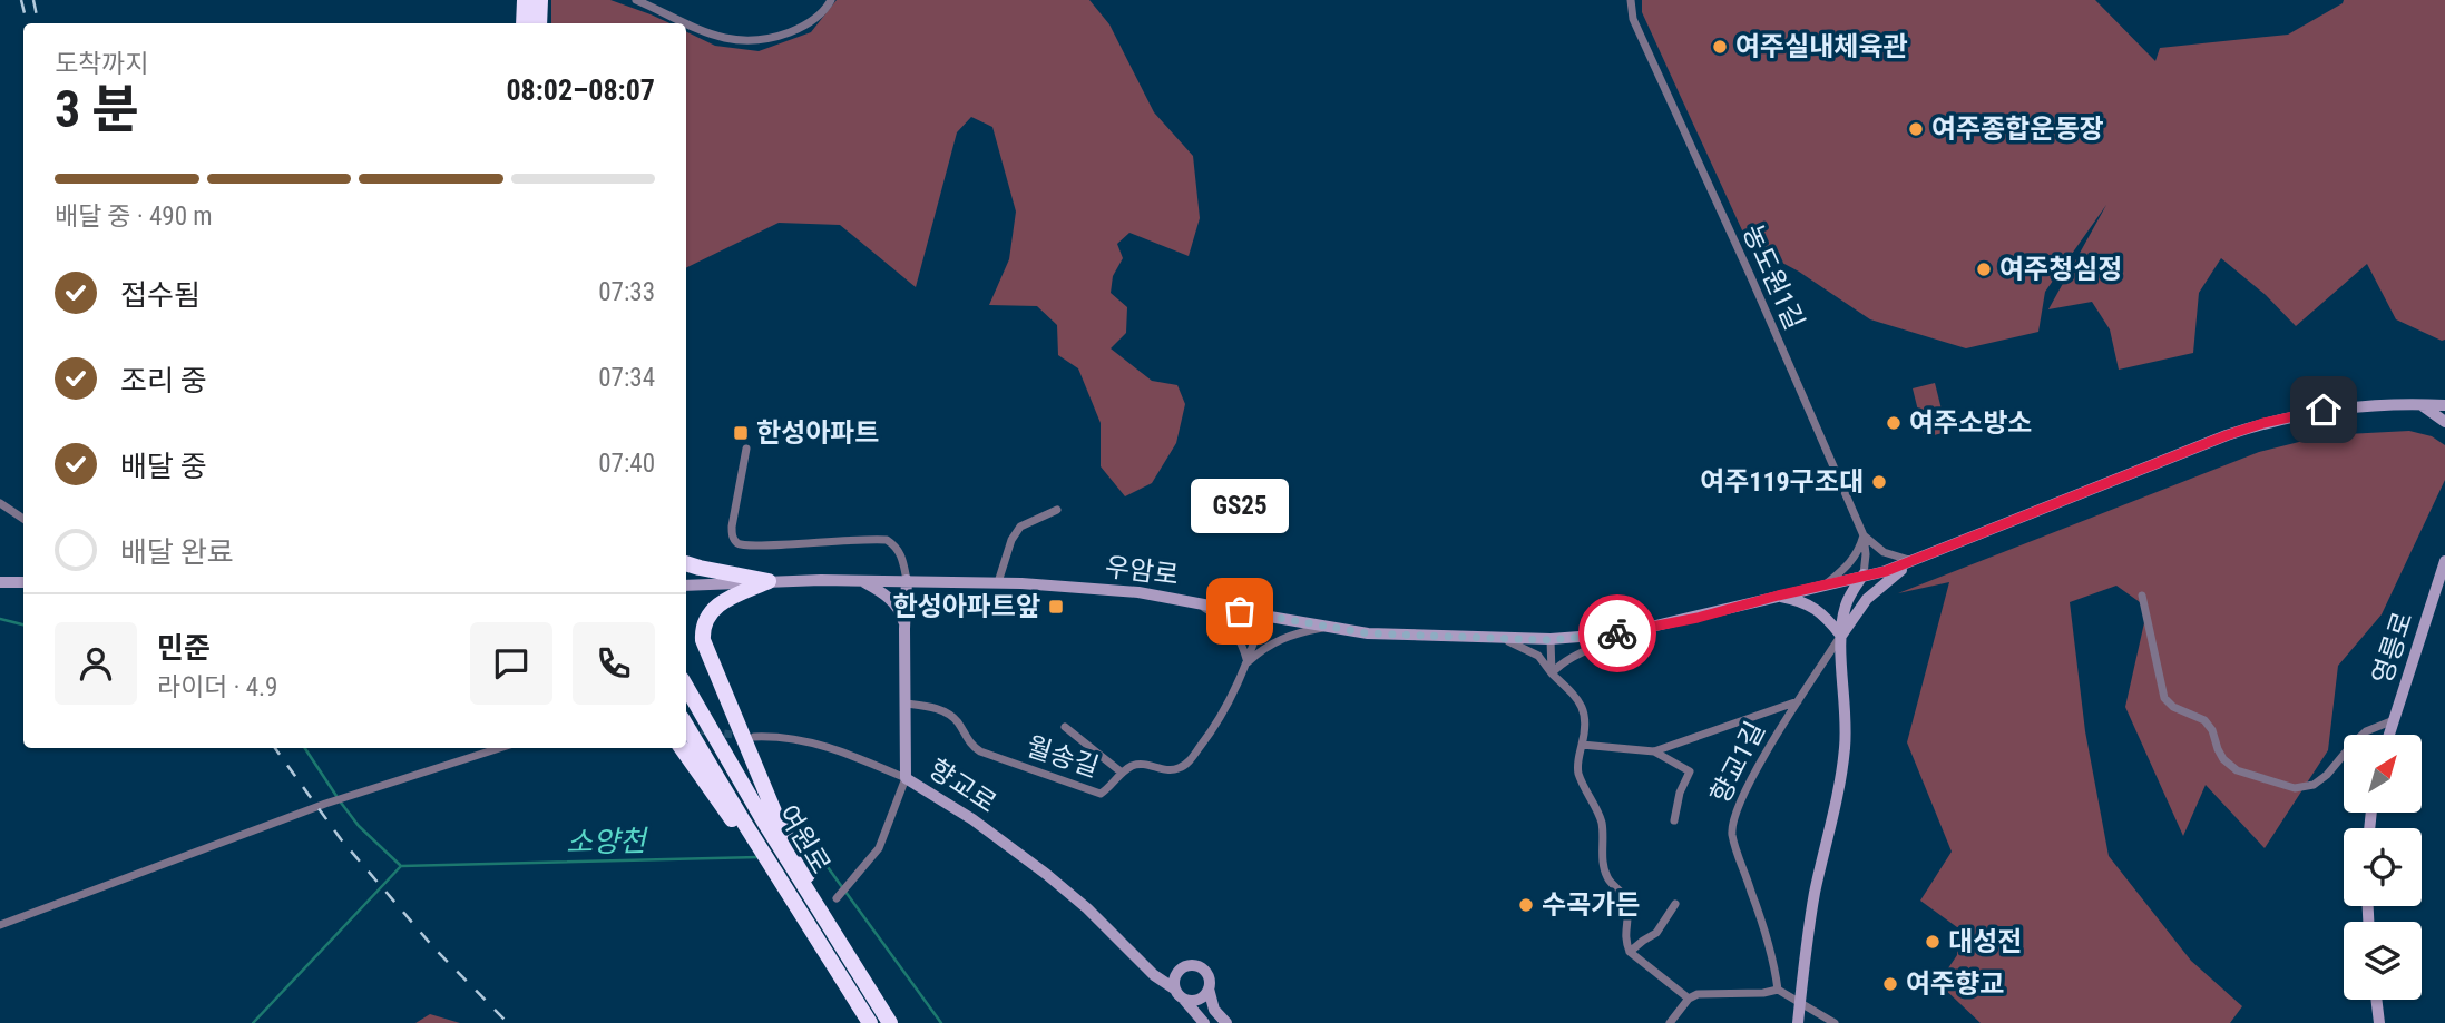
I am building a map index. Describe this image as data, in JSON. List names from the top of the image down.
{
  "streets": {
    "highway": ["여원로"],
    "main road": [
      "우암로",
      "영릉로",
      "향교1길",
      "향교로"
    ],
    "street": ["농도원1길", "월송길"]
  },
  "crossings": [
    ["농도원1길", "우암로"],
    ["농도원1길", "향교1길"],
    ["우암로", "월송길"],
    ["우암로", "향교1길"],
    ["우암로", "향교로"],
    ["월송길", "향교로"]
  ],
  "water": ["소양천"],
  "places": {
    "other": [
      "여주실내체육관",
      "여주종합운동장",
      "여주청심정",
      "여주소방소",
      "여주119구조대",
      "GS25",
      "수곡가든",
      "대성전",
      "여주향교"
    ],
    "transit": ["한성아파트", "한성아파트앞"]
  },
  "north": "top right",
  "page": {
    "heading": ["3 분", "도착까지", "08:02–08:07"],
    "panel": ["민준", "라이더 · 4.9"],
    "bar": "배달 중 · 490 m",
    "list": [
      ["접수됨", "07:33"],
      ["조리 중", "07:34"],
      ["배달 중", "07:40"],
      "배달 완료"
    ],
    "bubble": "GS25"
  }
}
